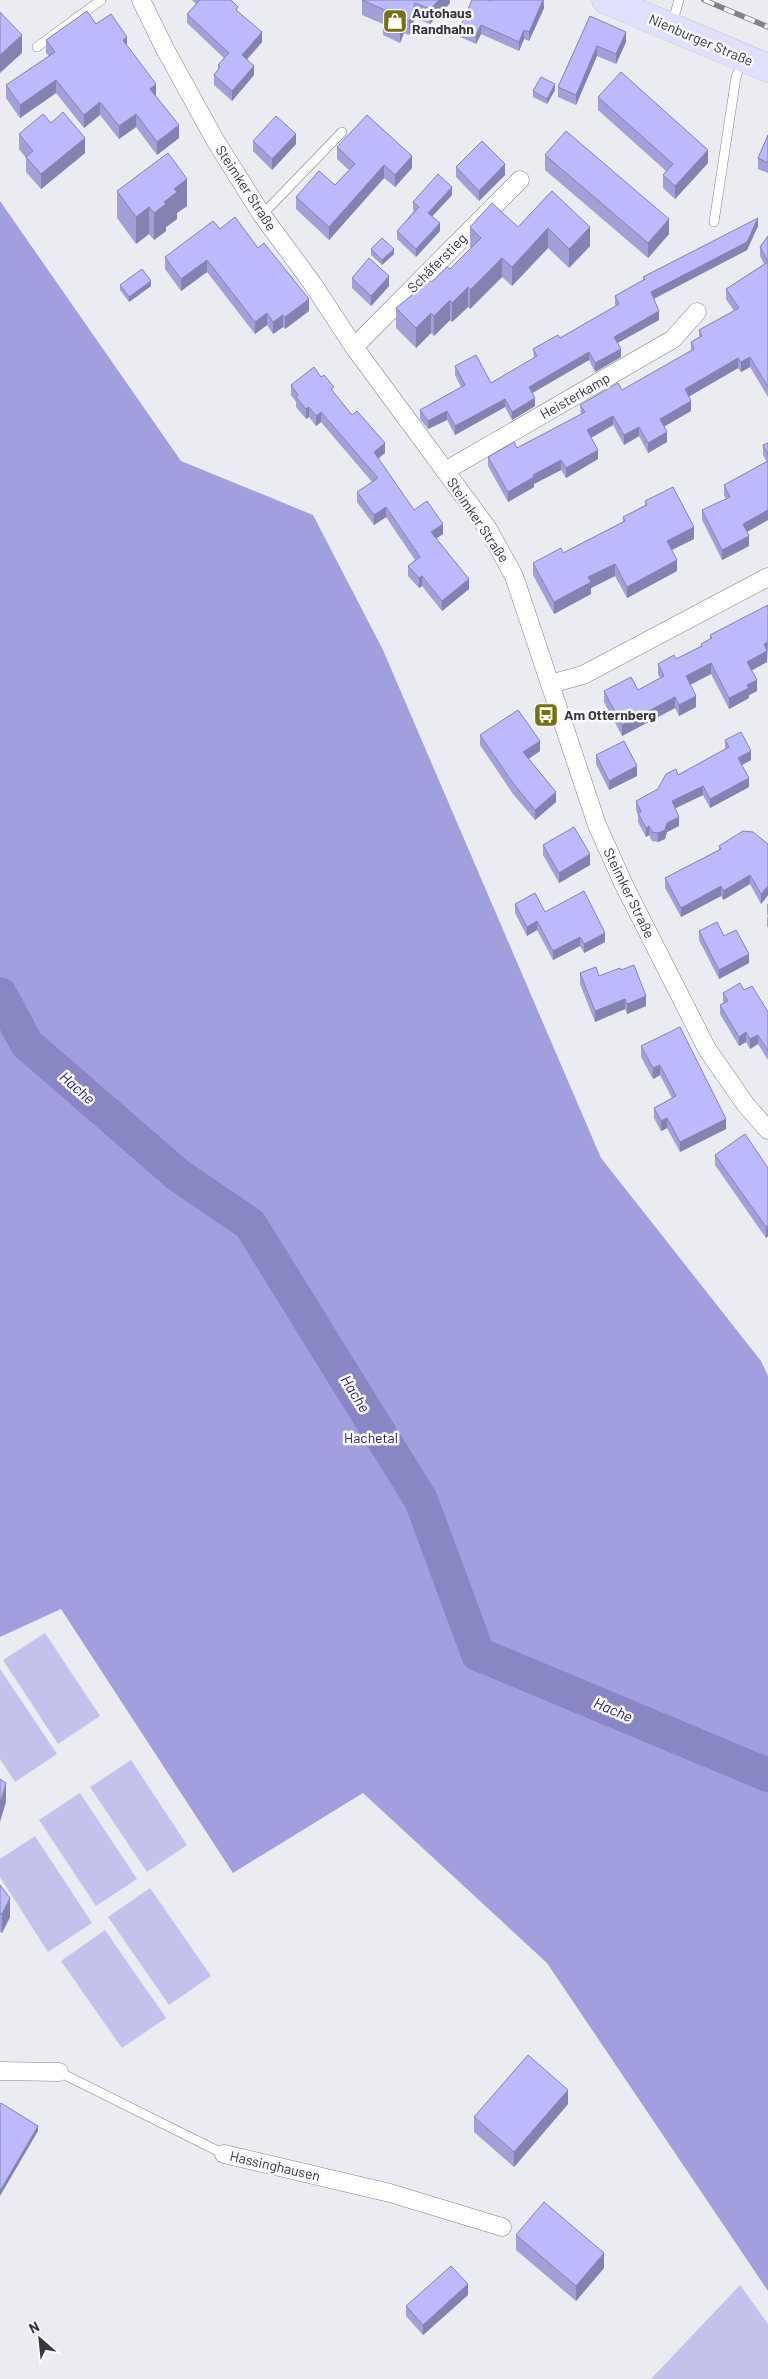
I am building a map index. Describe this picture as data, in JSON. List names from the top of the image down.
{
  "streets": {
    "main road": ["Nienburger Straße"],
    "street": [
      "Steimker Straße",
      "Schäferstieg",
      "Heisterkamp",
      "Hassinghausen"
    ]
  },
  "crossings": [
    ["Steimker Straße", "Schäferstieg"],
    ["Steimker Straße", "Heisterkamp"]
  ],
  "water": ["Hache"],
  "parks": ["Hachetal"],
  "places": {
    "shop": ["Autohaus Randhahn"],
    "bus stop": ["Am Otternberg"]
  },
  "north": "top left"
}
